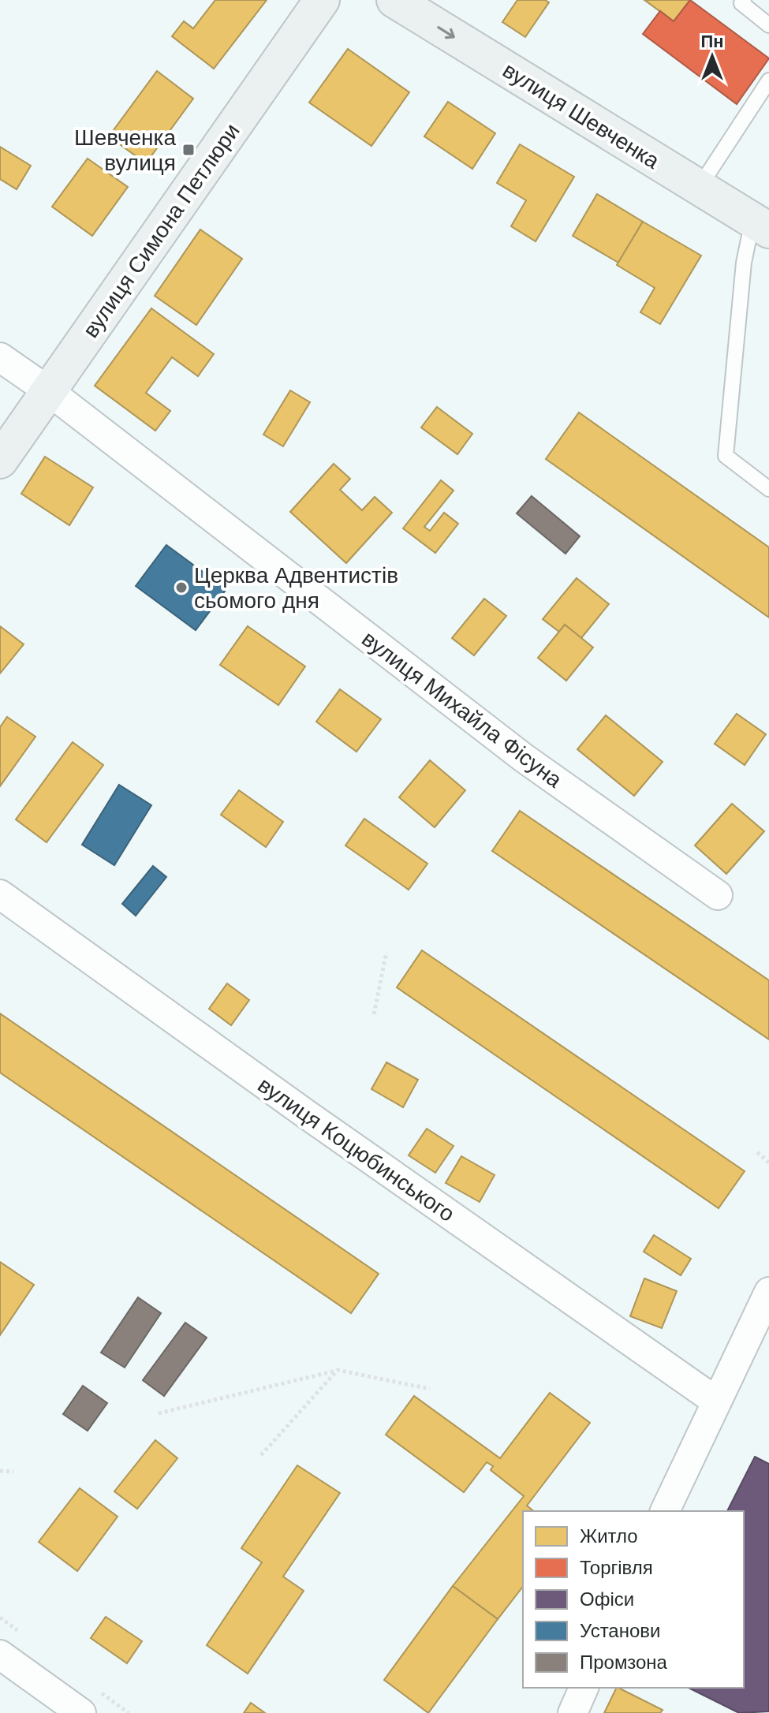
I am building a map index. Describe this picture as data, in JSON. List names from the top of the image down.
{
  "streets": {
    "street": [
      "вулиця Шевченка",
      "вулиця Симона Петлюри",
      "вулиця Михайла Фісуна",
      "вулиця Коцюбинського"
    ]
  },
  "crossings": [
    ["вулиця Симона Петлюри", "вулиця Михайла Фісуна"]
  ],
  "one_way": ["вулиця Шевченка"],
  "places": {
    "transit": ["Шевченка вулиця"],
    "other": ["Церква Адвентистів сьомого дня"]
  },
  "legend": [
    "Житло",
    "Торгівля",
    "Офіси",
    "Установи",
    "Промзона"
  ],
  "north": "top"
}
